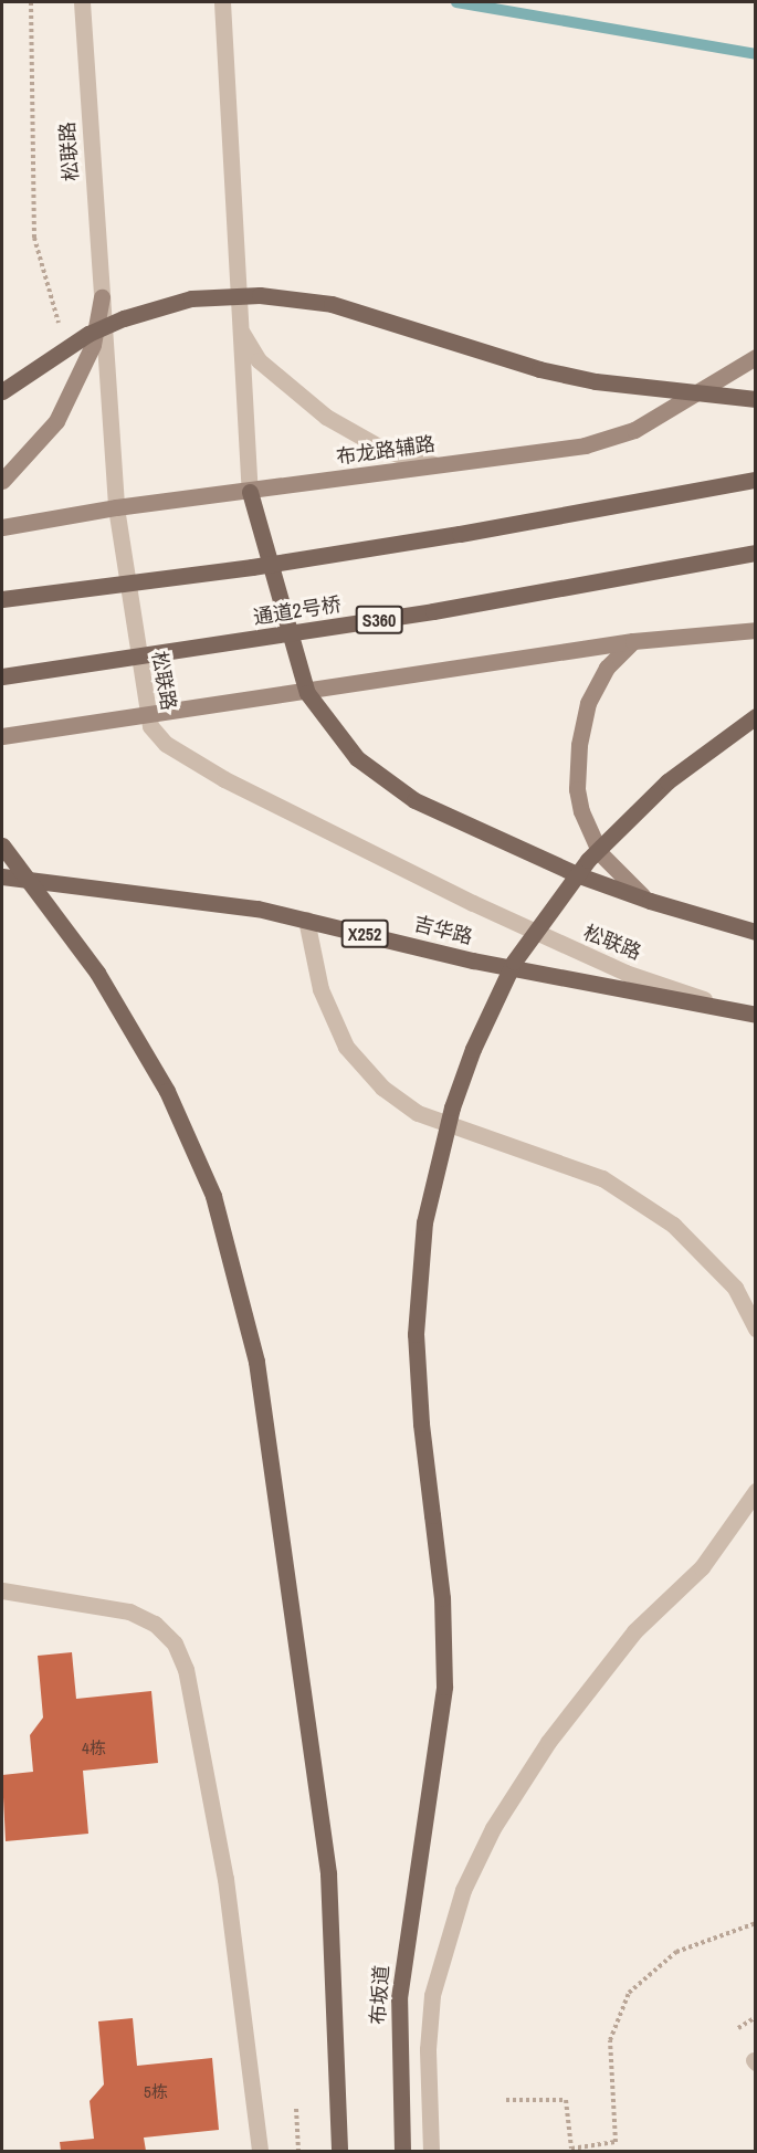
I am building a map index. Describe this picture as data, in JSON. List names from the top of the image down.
{
  "streets": {
    "main road": [
      "布龙路辅路",
      "通道2号桥",
      "S360",
      "吉华路",
      "X252",
      "布坂道"
    ],
    "street": ["松联路"]
  },
  "crossings": [
    ["松联路", "布龙路辅路"],
    ["松联路", "吉华路"]
  ],
  "house_numbers": ["4栋", "5栋"]
}
